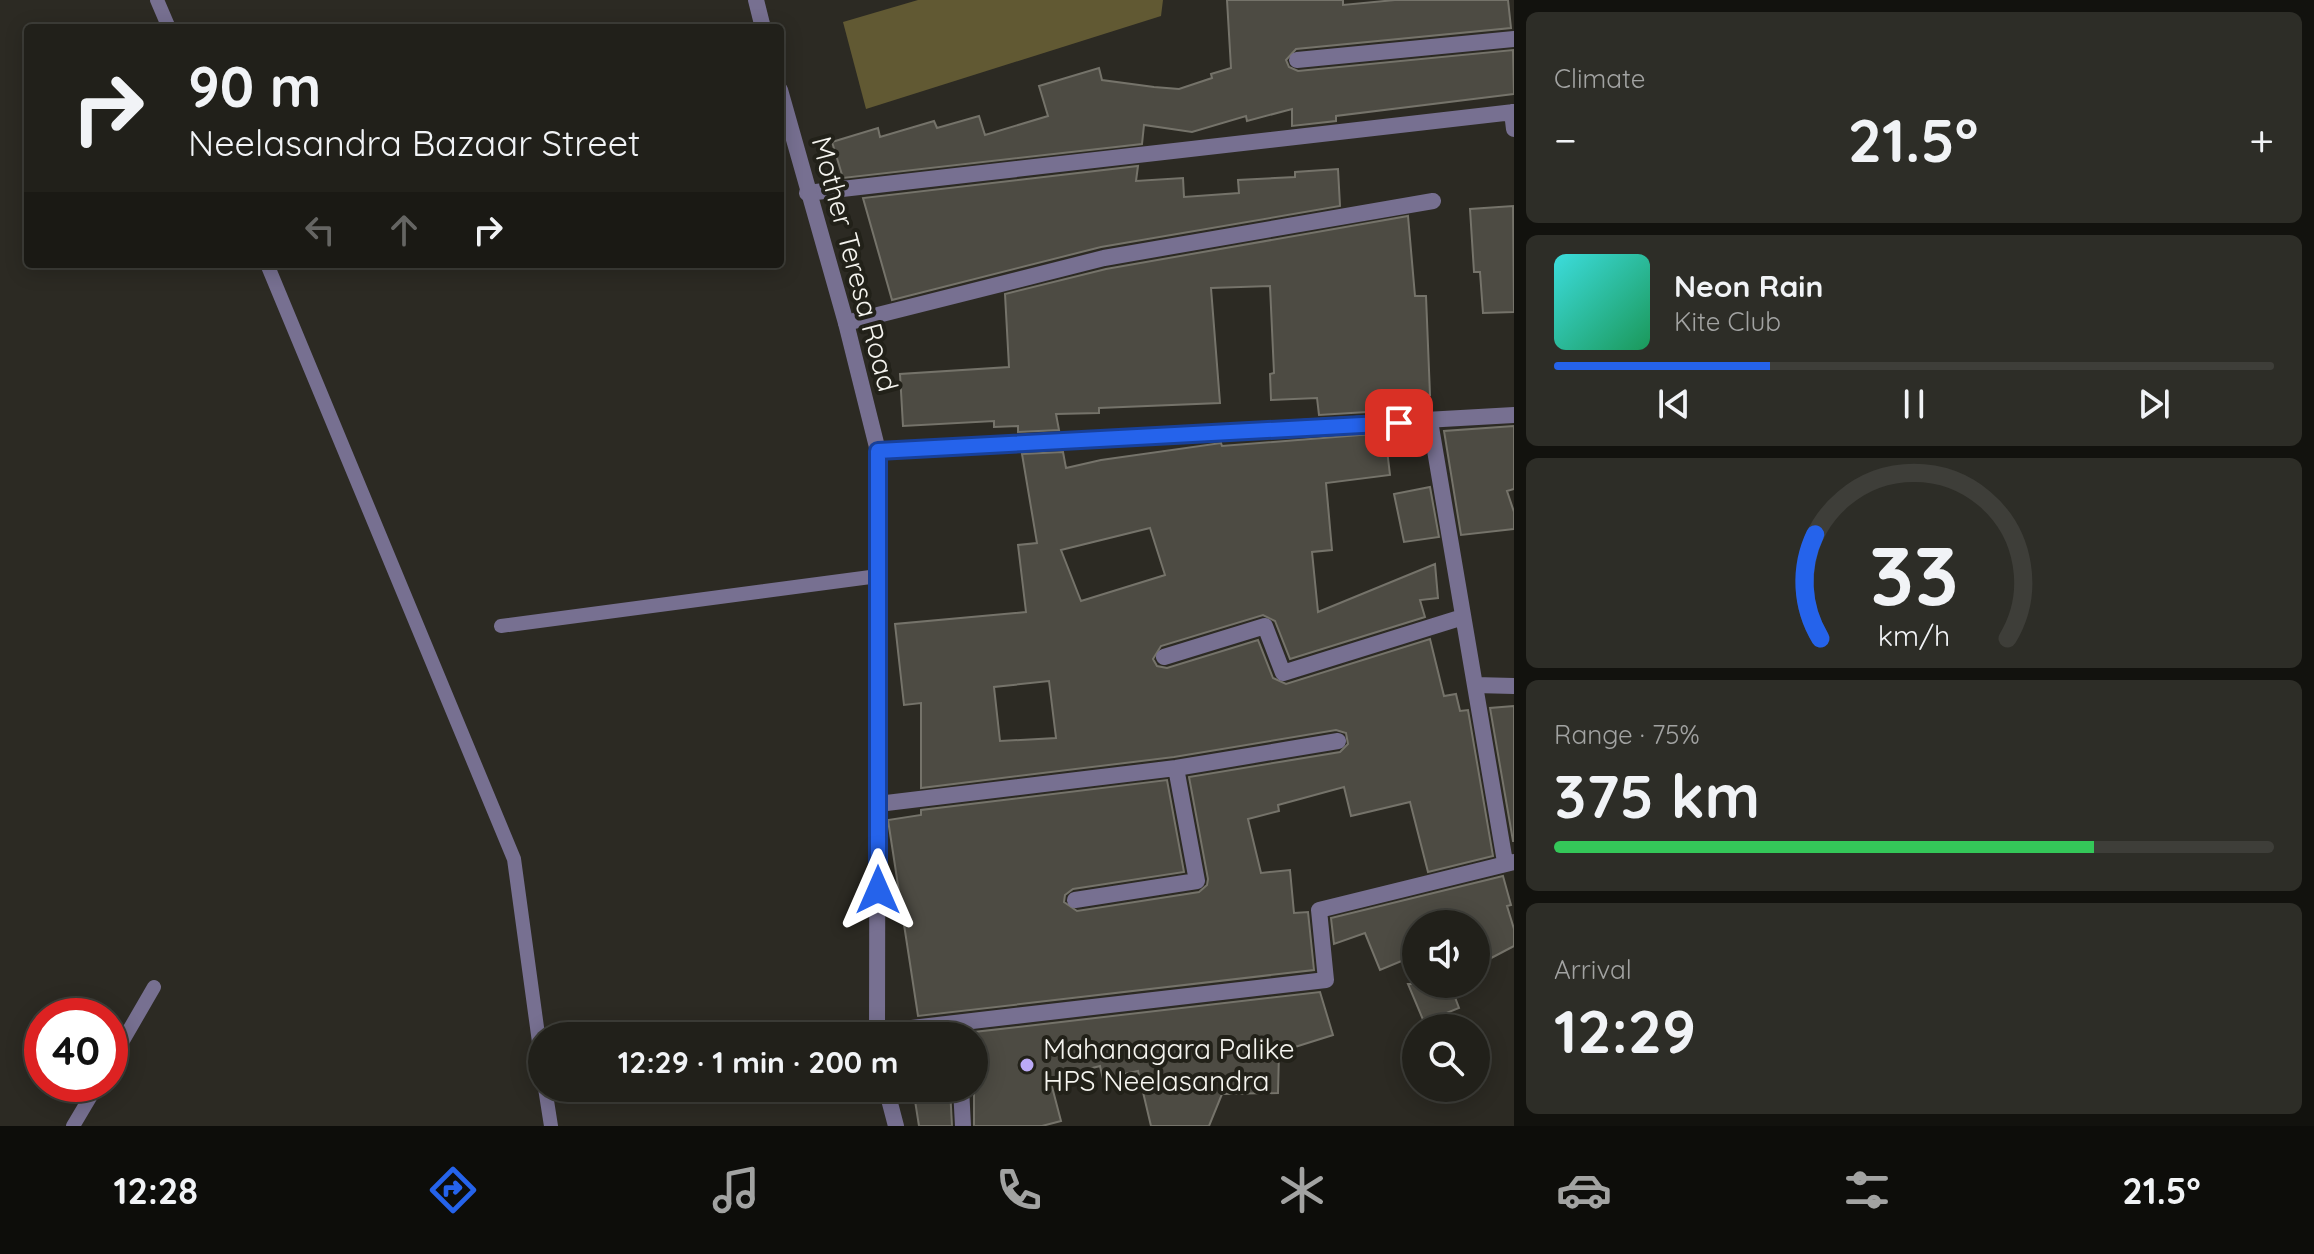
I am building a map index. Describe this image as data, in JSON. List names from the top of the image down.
{
  "streets": {
    "street": ["Mother Teresa Road"]
  },
  "places": ["Mahanagara Palike HPS Neelasandra"],
  "page": {
    "tile": [
      "Climate",
      ["Range · 75%", "375 km"],
      ["Arrival", "12:29"]
    ],
    "turn": ["90 m", "Neelasandra Bazaar Street"],
    "heat": ["−", "21.5°", "+"],
    "song": ["Neon Rain", "Kite Club"],
    "limit": "40",
    "trip": "12:29 · 1 min · 200 m",
    "tabs": ["12:28", "21.5°"],
    "gauge": ["33", "km/h"]
  }
}
